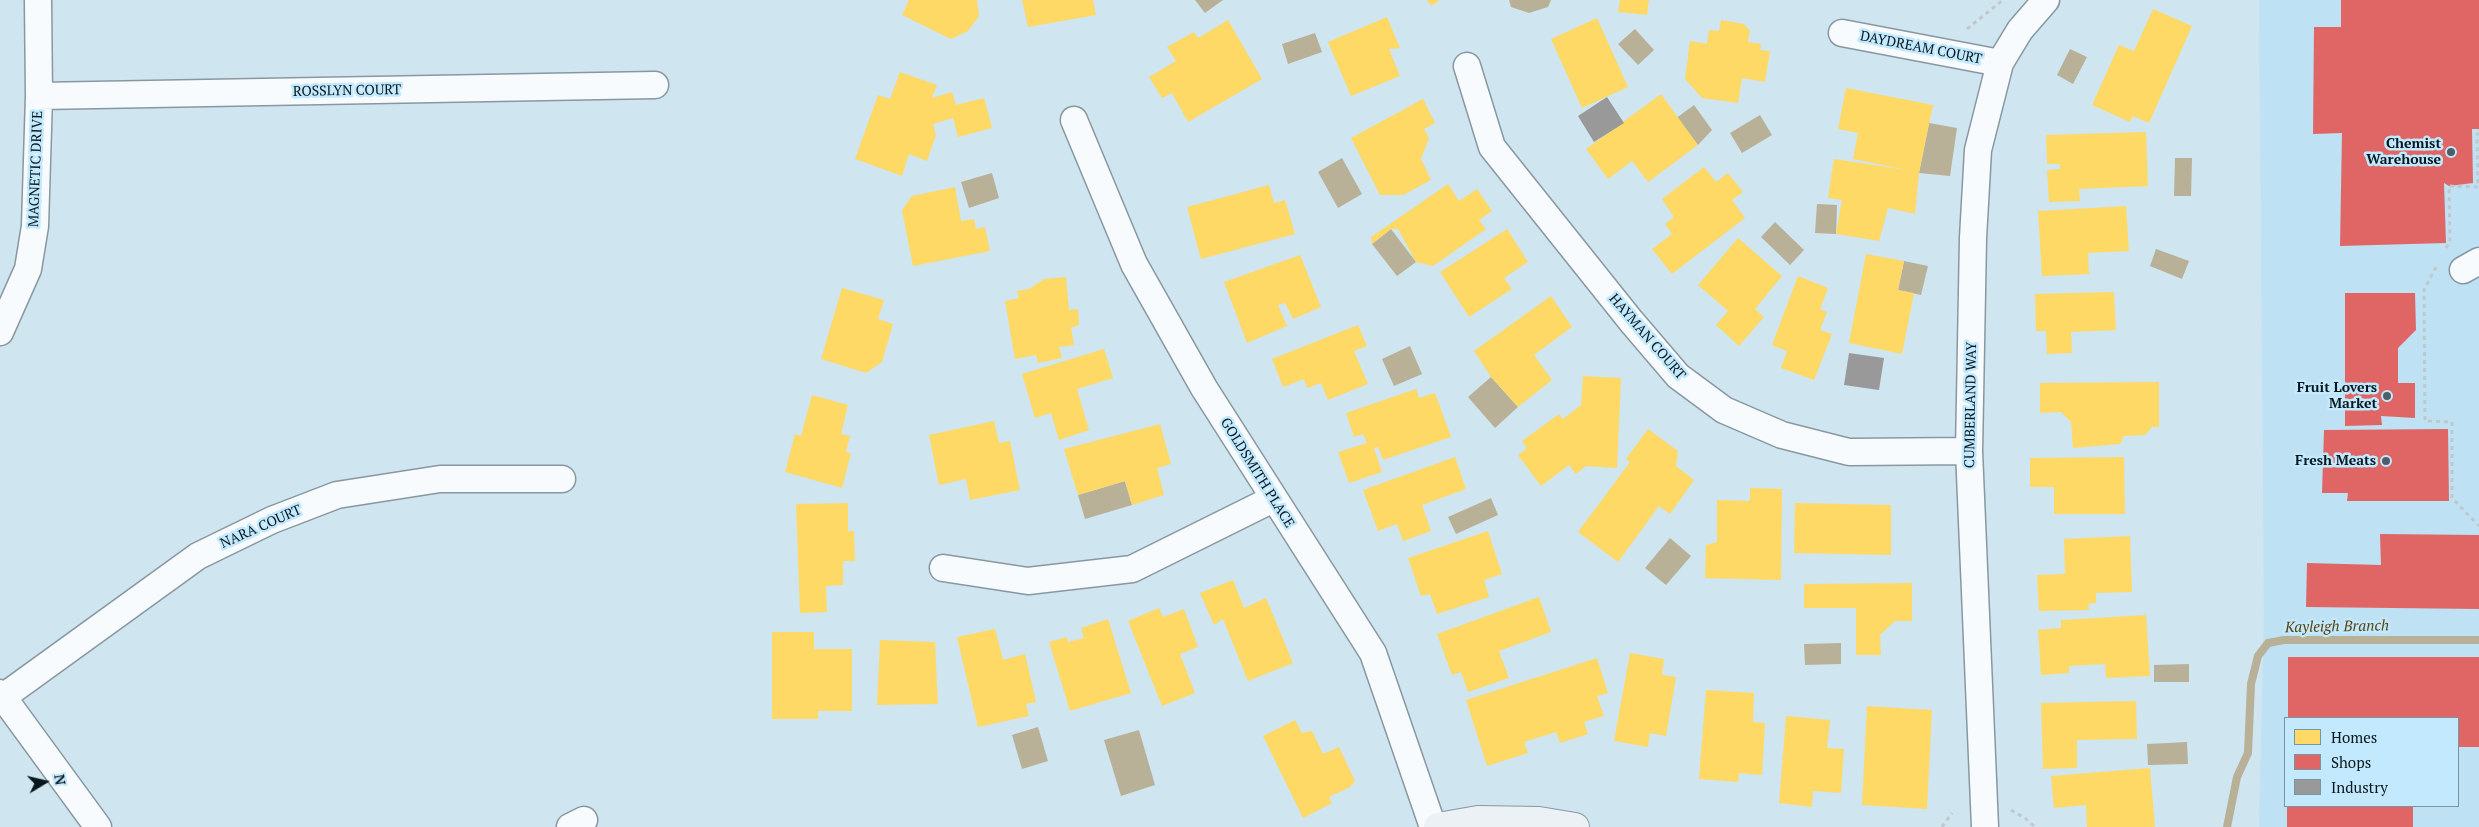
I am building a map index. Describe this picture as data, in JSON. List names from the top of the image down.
{
  "streets": {
    "street": [
      "DAYDREAM COURT",
      "ROSSLYN COURT",
      "MAGNETIC DRIVE",
      "HAYMAN COURT",
      "CUMBERLAND WAY",
      "GOLDSMITH PLACE",
      "NARA COURT"
    ]
  },
  "crossings": [
    ["DAYDREAM COURT", "CUMBERLAND WAY"],
    ["ROSSLYN COURT", "MAGNETIC DRIVE"],
    ["HAYMAN COURT", "CUMBERLAND WAY"]
  ],
  "water": ["Kayleigh Branch"],
  "places": ["Chemist Warehouse", "Fruit Lovers Market", "Fresh Meats"],
  "legend": ["Homes", "Shops", "Industry"],
  "north": "right"
}
